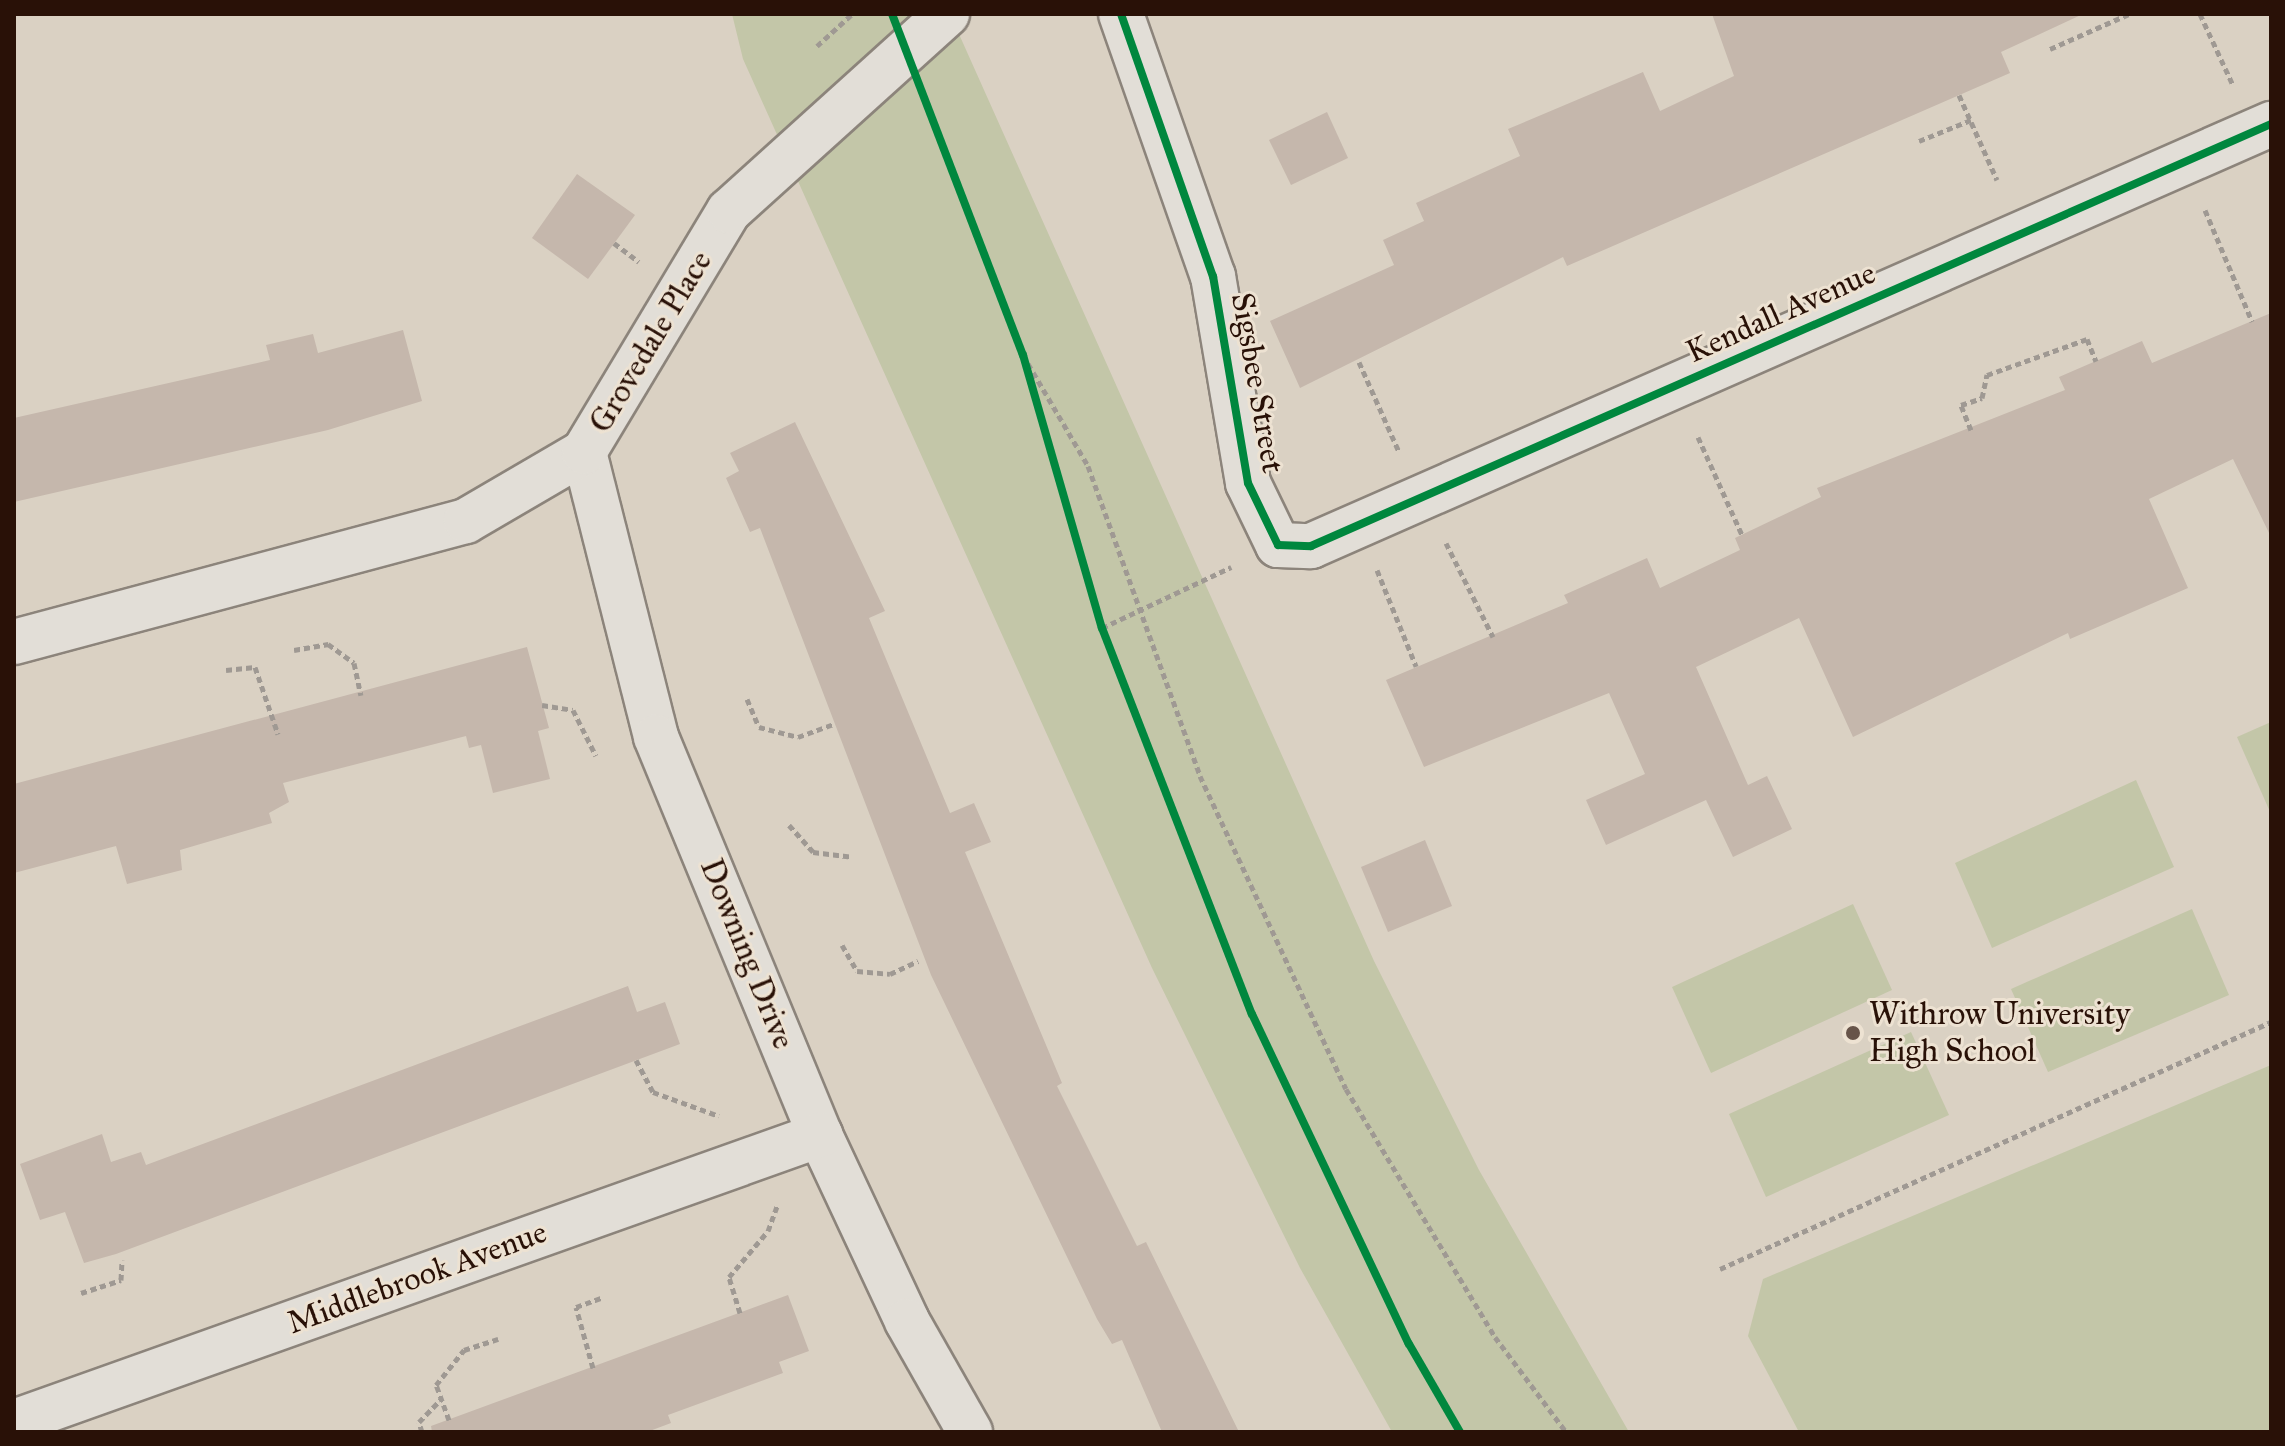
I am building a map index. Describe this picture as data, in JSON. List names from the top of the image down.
{
  "streets": {
    "street": [
      "Kendall Avenue",
      "Grovedale Place",
      "Sigsbee Street",
      "Downing Drive",
      "Middlebrook Avenue"
    ]
  },
  "crossings": [
    ["Kendall Avenue", "Sigsbee Street"],
    ["Grovedale Place", "Downing Drive"],
    ["Downing Drive", "Middlebrook Avenue"]
  ],
  "places": ["Withrow University High School"]
}
